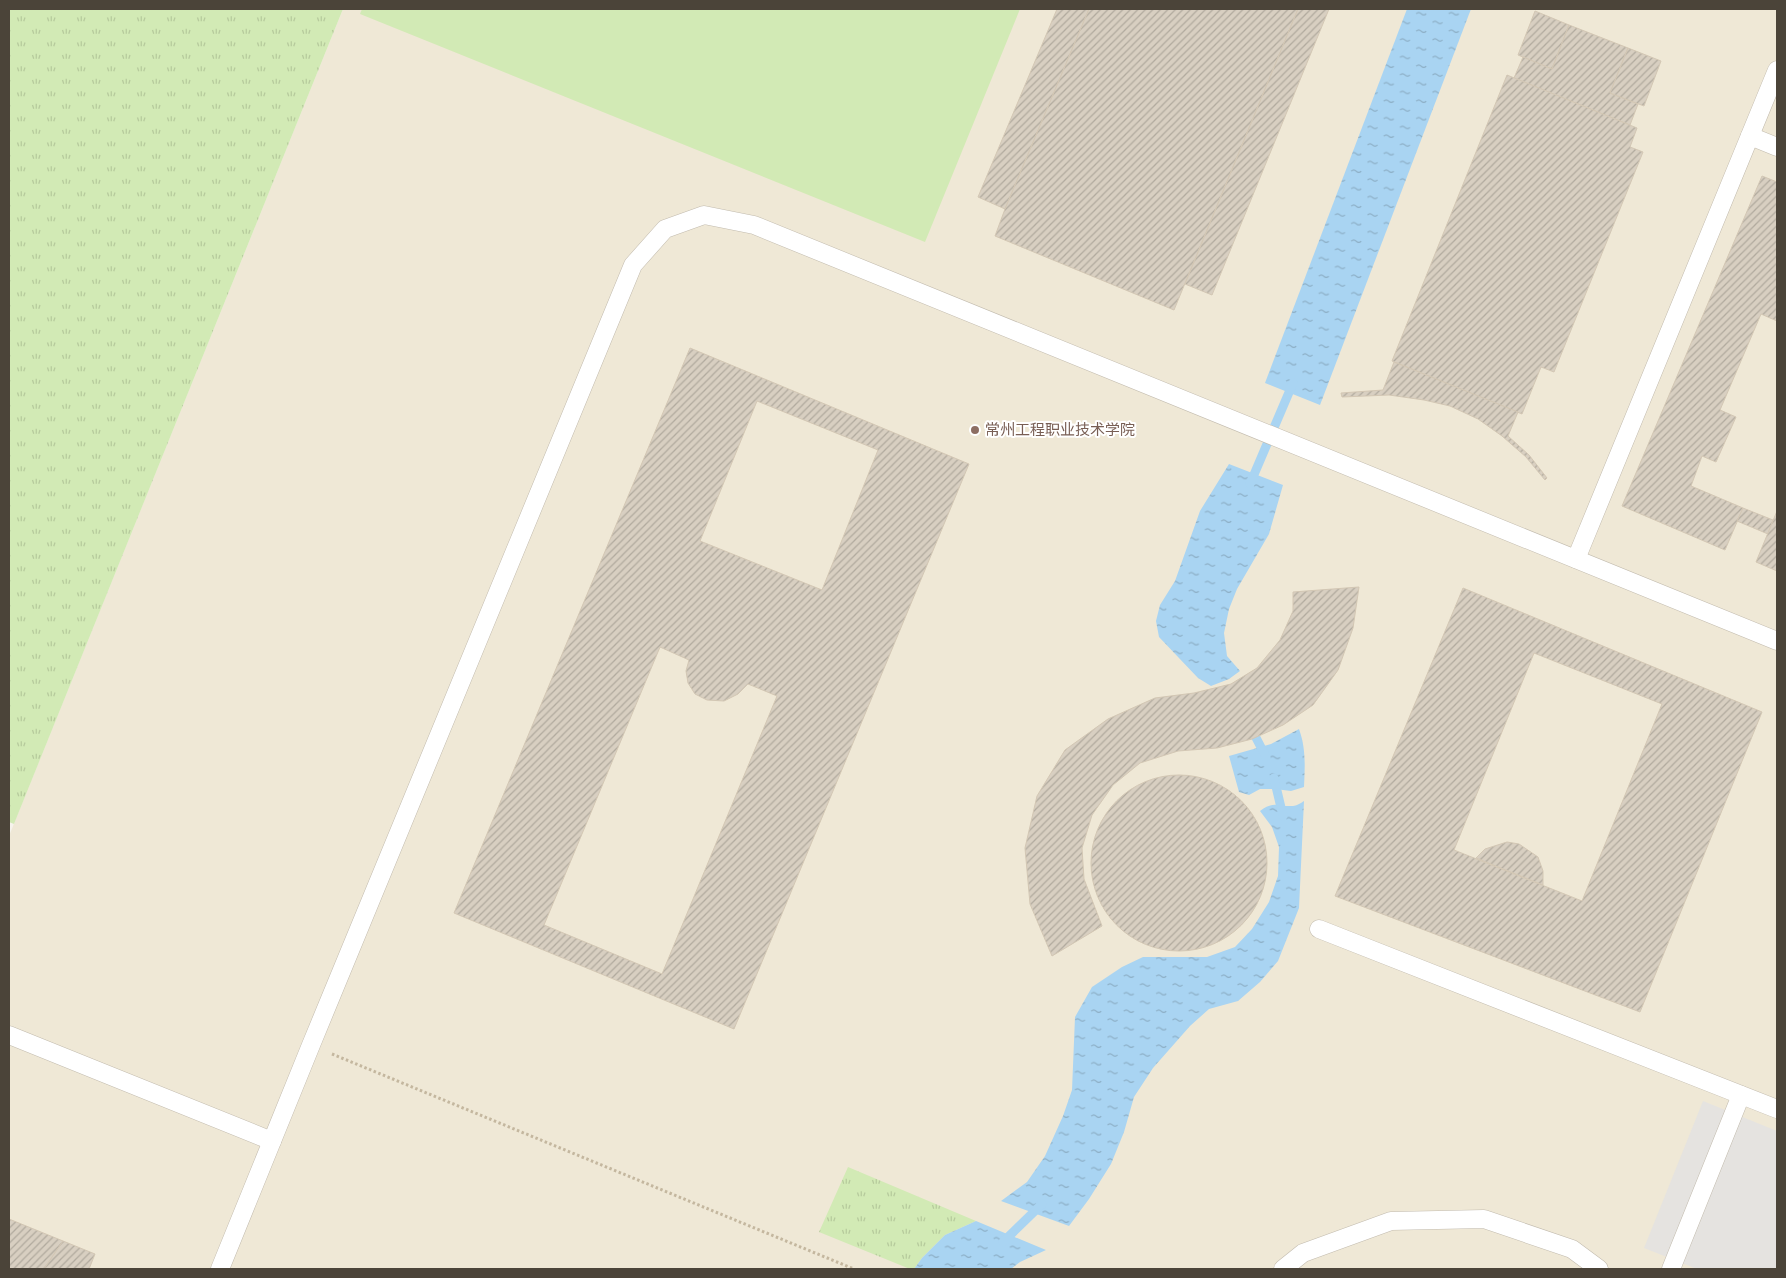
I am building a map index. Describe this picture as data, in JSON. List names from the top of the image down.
{
  "places": ["常州工程职业技术学院"]
}
